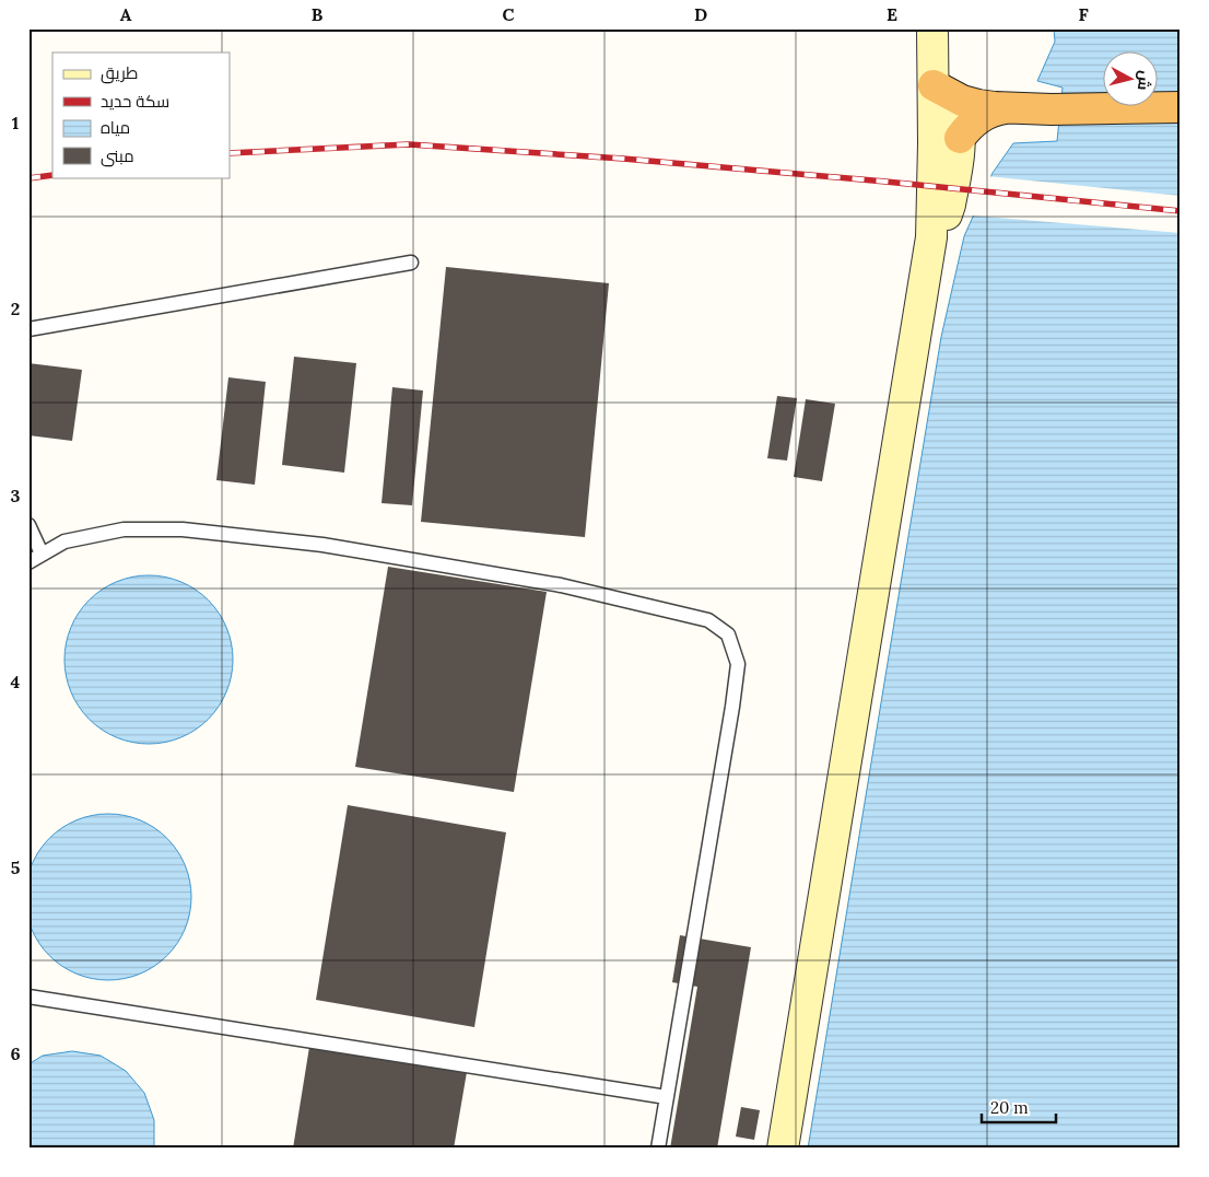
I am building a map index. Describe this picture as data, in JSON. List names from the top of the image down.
{
  "legend": [
    "طريق",
    "سكة حديد",
    "مياه",
    "مبنى"
  ],
  "scale_bar": "20 m",
  "north": "right",
  "grid": {
    "columns": [
      "A",
      "B",
      "C",
      "D",
      "E",
      "F"
    ],
    "rows": [
      "1",
      "2",
      "3",
      "4",
      "5",
      "6"
    ]
  }
}
